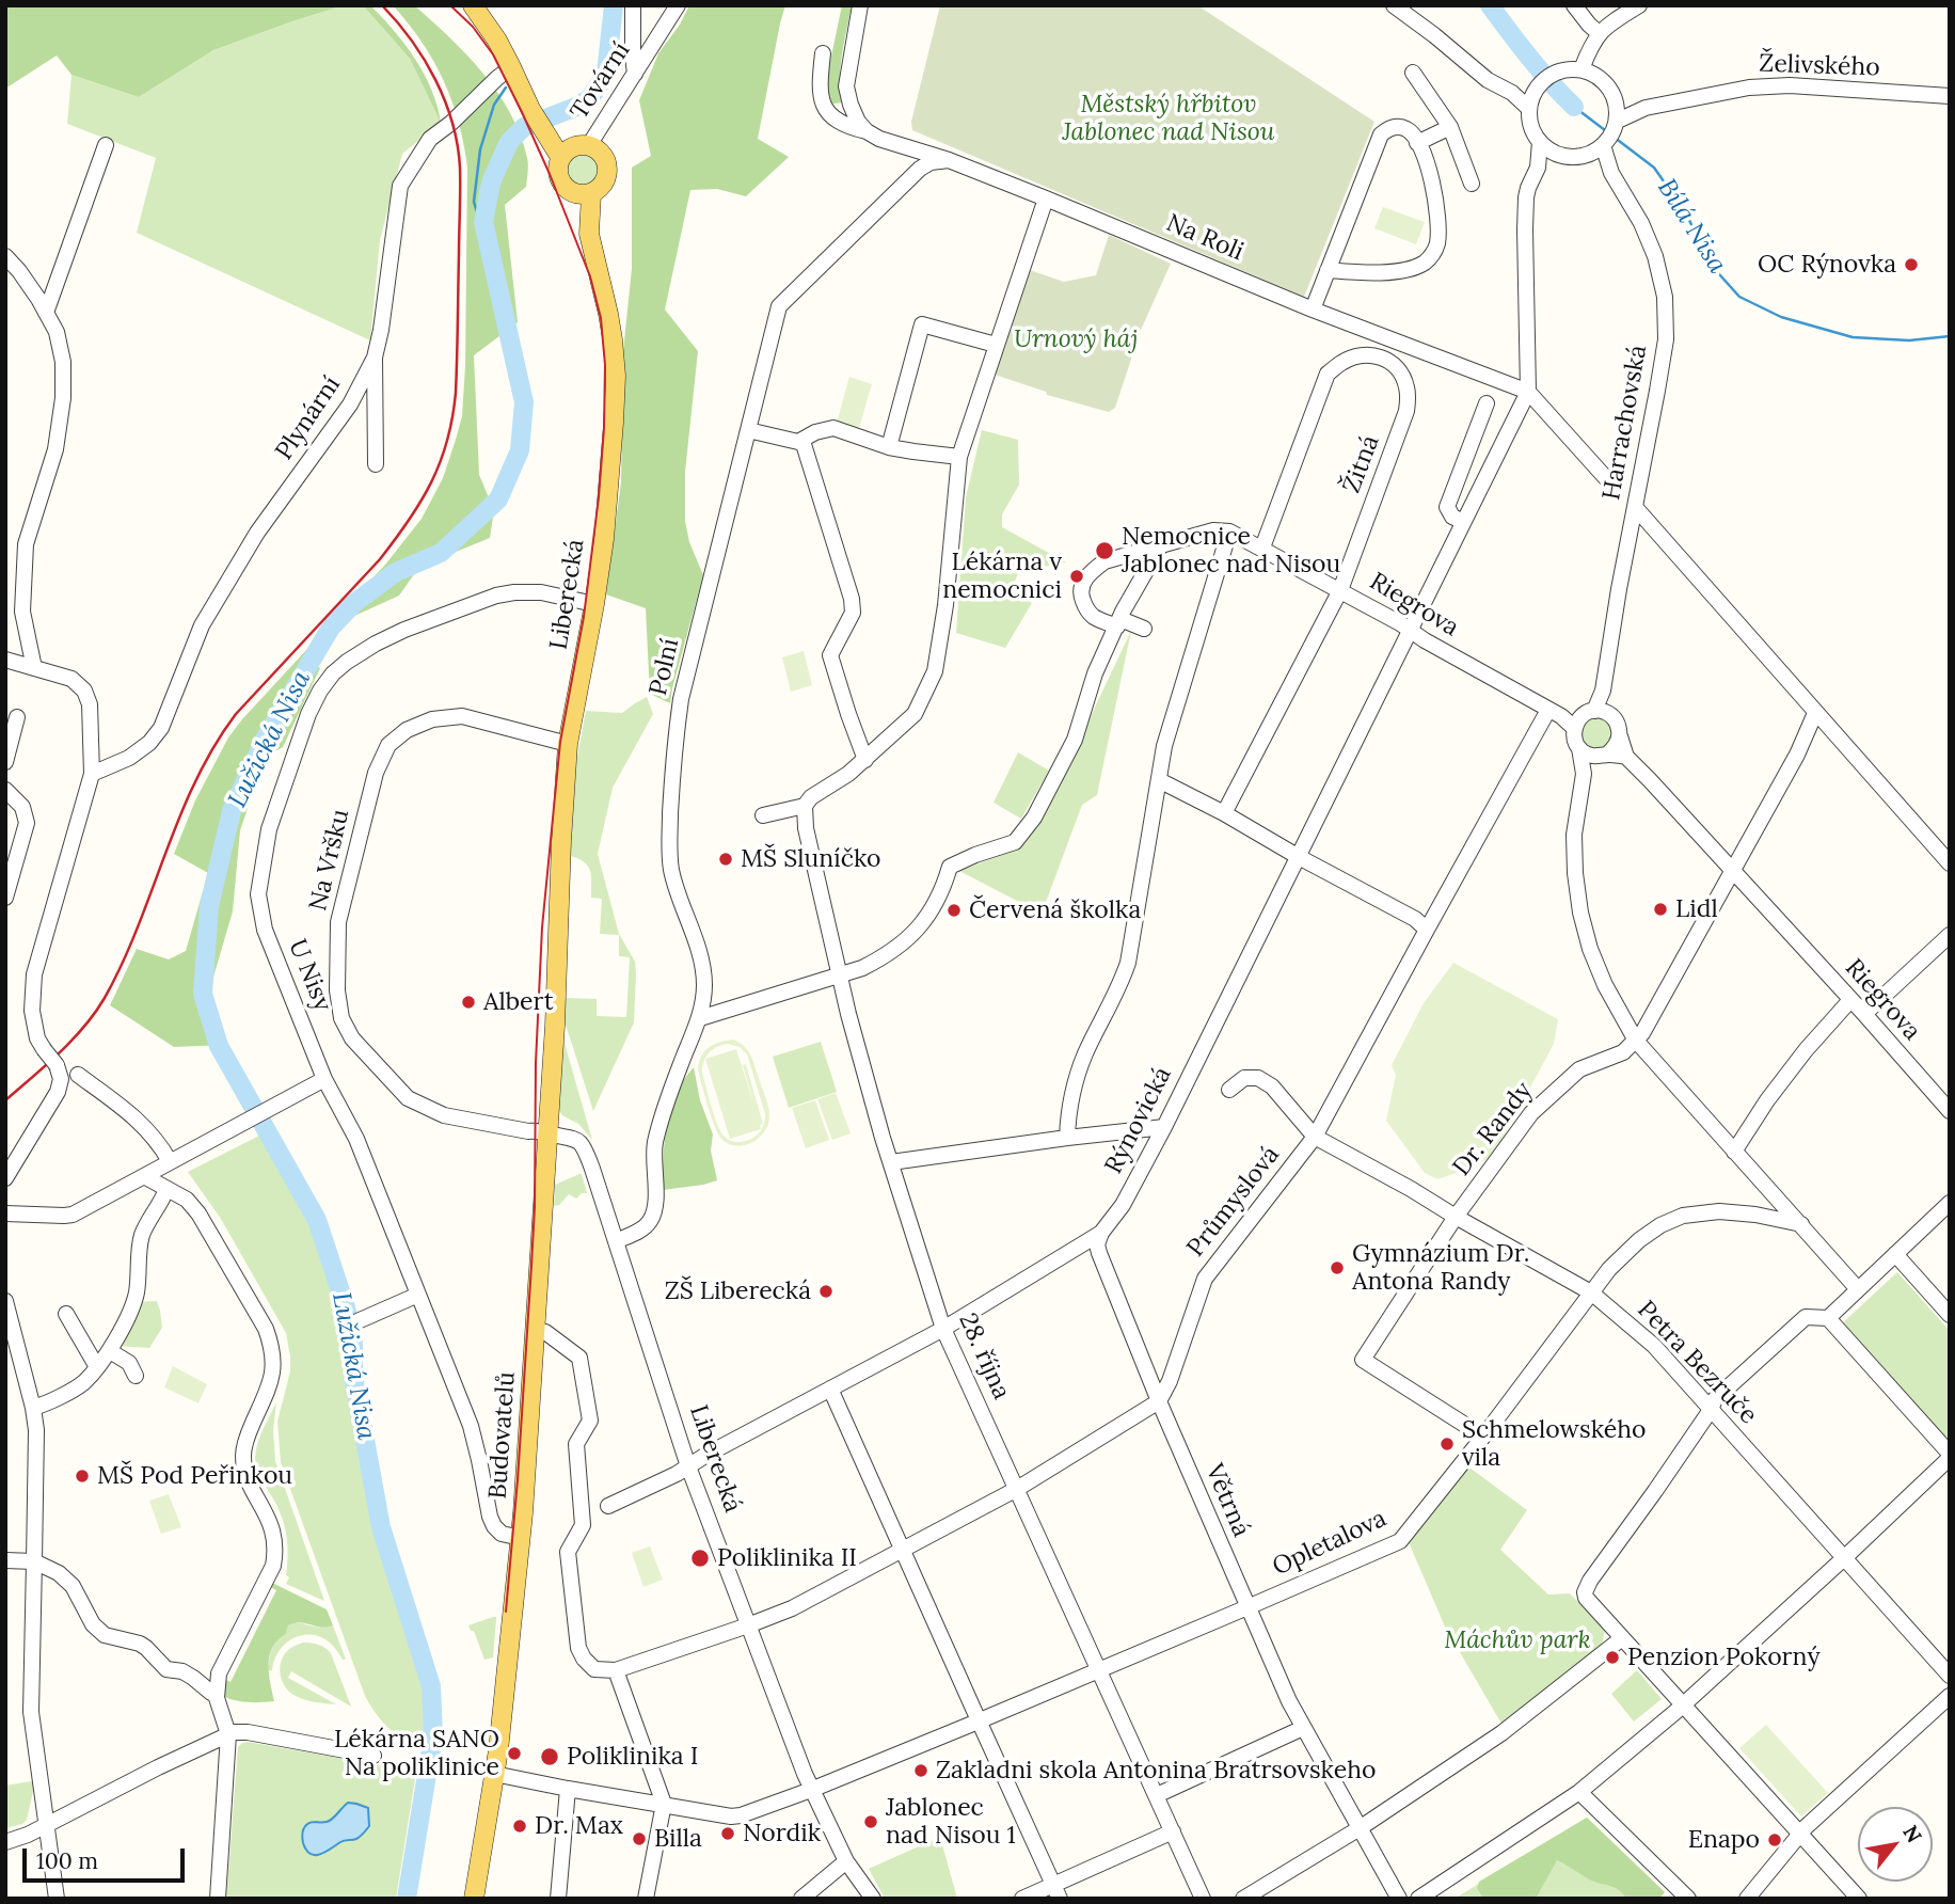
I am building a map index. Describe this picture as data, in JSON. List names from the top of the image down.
{
  "streets": {
    "main road": ["Liberecká", "Budovatelů"],
    "street": [
      "Želivského",
      "Tovární",
      "Na Roli",
      "Plynární",
      "Harrachovská",
      "Žitná",
      "Riegrova",
      "Polní",
      "Na Vršku",
      "U Nisy",
      "Rýnovická",
      "Dr. Randy",
      "Průmyslová",
      "28. října",
      "Petra Bezruče",
      "Větrná",
      "Opletalova"
    ]
  },
  "crossings": [
    ["Želivského", "Harrachovská"],
    ["Želivského", "Rýnovická"],
    ["Tovární", "Liberecká"],
    ["Na Roli", "Polní"],
    ["Na Roli", "Rýnovická"],
    ["Plynární", "Liberecká"],
    ["Harrachovská", "Riegrova"],
    ["Harrachovská", "Rýnovická"],
    ["Žitná", "Riegrova"],
    ["Liberecká", "Polní"],
    ["Liberecká", "Na Vršku"],
    ["Liberecká", "U Nisy"],
    ["Liberecká", "Rýnovická"],
    ["Liberecká", "Budovatelů"],
    ["Liberecká", "Opletalova"],
    ["Riegrova", "Rýnovická"],
    ["Riegrova", "Dr. Randy"],
    ["Riegrova", "Průmyslová"],
    ["Na Vršku", "Budovatelů"],
    ["U Nisy", "Budovatelů"],
    ["Rýnovická", "28. října"],
    ["Rýnovická", "Větrná"],
    ["Dr. Randy", "Petra Bezruče"],
    ["Dr. Randy", "Opletalova"],
    ["Průmyslová", "Petra Bezruče"],
    ["Průmyslová", "Větrná"],
    ["28. října", "Opletalova"],
    ["Petra Bezruče", "Opletalova"],
    ["Budovatelů", "Opletalova"],
    ["Větrná", "Opletalova"]
  ],
  "water": ["Bílá Nisa", "Lužická Nisa"],
  "parks": ["Městský hřbitov Jablonec nad Nisou", "Urnový háj", "Máchův park"],
  "places": [
    "OC Rýnovka",
    "Nemocnice Jablonec nad Nisou",
    "Lékárna v nemocnici",
    "MŠ Sluníčko",
    "Lidl",
    "Červená školka",
    "Albert",
    "Gymnázium Dr. Antona Randy",
    "ZŠ Liberecká",
    "Schmelowského vila",
    "MŠ Pod Peřinkou",
    "Poliklinika II",
    "Penzion Pokorný",
    "Lékárna SANO Na poliklinice",
    "Poliklinika I",
    "Zakladni skola Antonina Bratrsovskeho",
    "Jablonec nad Nisou 1",
    "Dr. Max",
    "Nordik",
    "Billa",
    "Enapo"
  ],
  "scale_bar": "100 m",
  "north": "top right"
}
